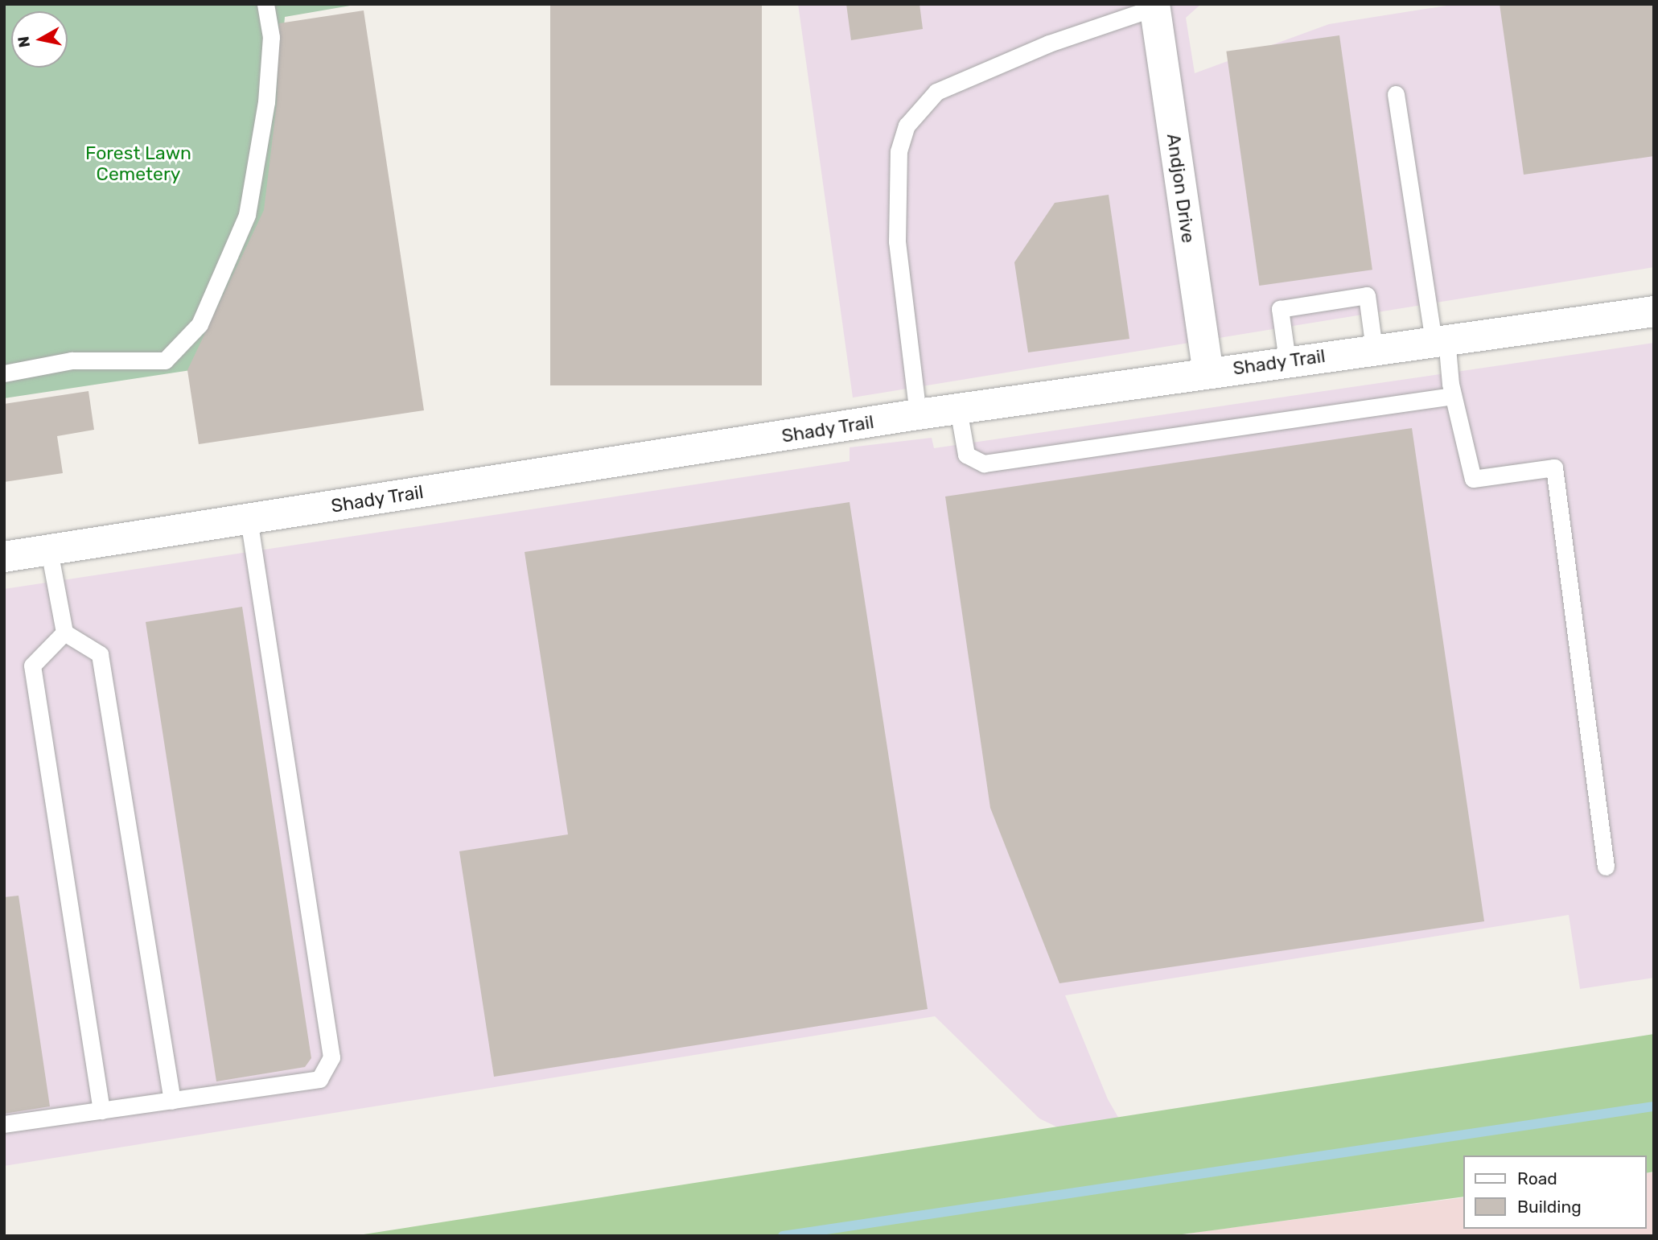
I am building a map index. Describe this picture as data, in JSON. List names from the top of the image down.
{
  "streets": {
    "street": ["Andjon Drive", "Shady Trail"]
  },
  "crossings": [
    ["Andjon Drive", "Shady Trail"]
  ],
  "parks": ["Forest Lawn Cemetery"],
  "legend": ["Road", "Building"],
  "north": "left"
}
